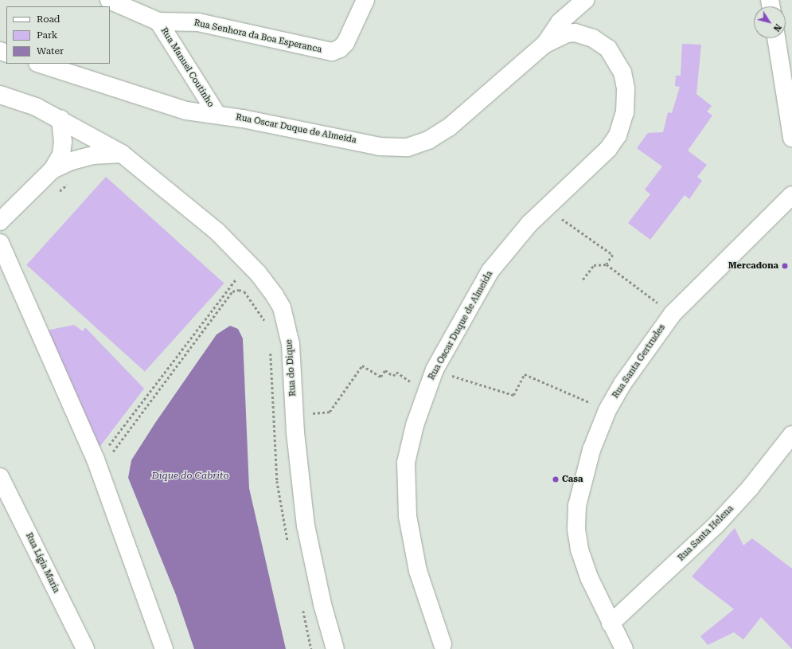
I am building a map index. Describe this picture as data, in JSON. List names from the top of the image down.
{
  "streets": {
    "street": [
      "Rua Senhora da Boa Esperanca",
      "Rua Manuel Coutinho",
      "Rua Oscar Duque de Almeida",
      "Rua Santa Gertrudes",
      "Rua do Dique",
      "Rua Santa Helena",
      "Rua Lígia Maria"
    ]
  },
  "crossings": [
    ["Rua Senhora da Boa Esperanca", "Rua Manuel Coutinho"],
    ["Rua Manuel Coutinho", "Rua Oscar Duque de Almeida"],
    ["Rua Santa Gertrudes", "Rua Santa Helena"]
  ],
  "water": ["Dique do Cabrito"],
  "places": ["Mercadona", "Casa"],
  "legend": ["Road", "Park", "Water"],
  "north": "bottom right"
}
